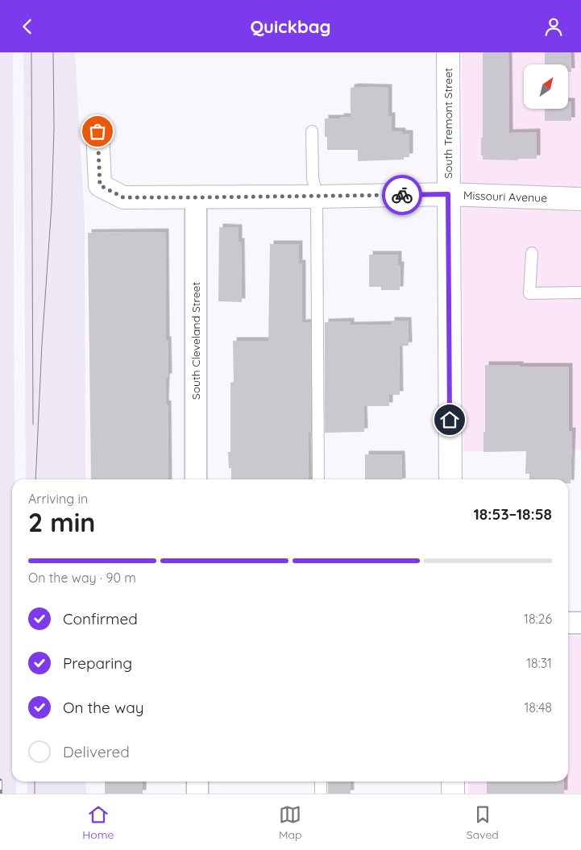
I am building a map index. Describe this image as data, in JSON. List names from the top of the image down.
{
  "streets": {
    "street": ["South Tremont Street", "Missouri Avenue", "South Cleveland Street"]
  },
  "crossings": [
    ["South Tremont Street", "Missouri Avenue"],
    ["Missouri Avenue", "South Cleveland Street"]
  ],
  "north": "top right",
  "page": {
    "header": "Quickbag",
    "heading": ["2 min", "Arriving in", "18:53–18:58"],
    "bar": "On the way · 90 m",
    "list": [
      ["Confirmed", "18:26"],
      ["Preparing", "18:31"],
      ["On the way", "18:48"],
      "Delivered"
    ],
    "tabs": ["Home", "Map", "Saved"]
  }
}
